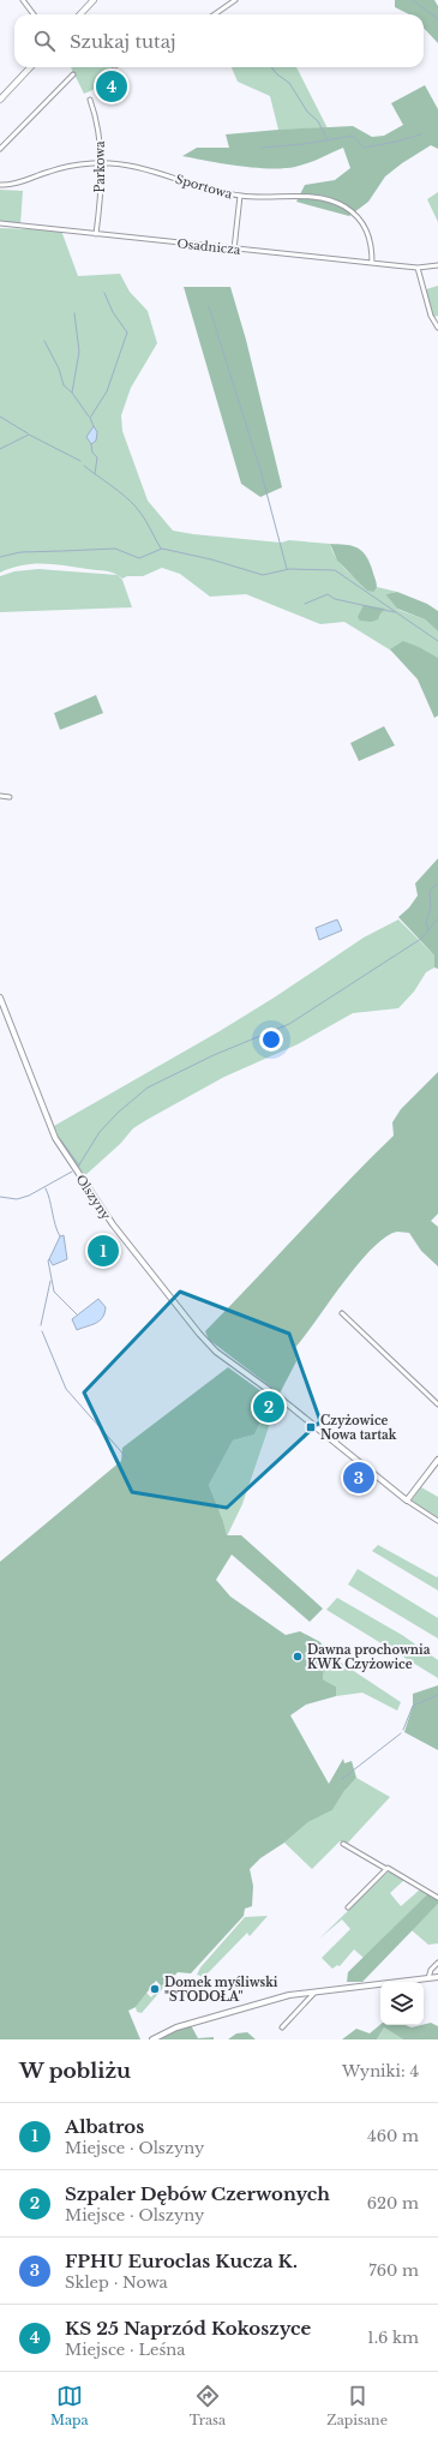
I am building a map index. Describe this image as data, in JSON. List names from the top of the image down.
{
  "streets": {
    "street": [
      "Parkowa",
      "Sportowa",
      "Osadnicza",
      "Olszyny"
    ]
  },
  "crossings": [
    ["Parkowa", "Sportowa"],
    ["Parkowa", "Osadnicza"],
    ["Sportowa", "Osadnicza"]
  ],
  "places": {
    "transit": ["Czyżowice Nowa tartak"],
    "other": ["Dawna prochownia KWK Czyżowice", "Domek myśliwski \"STODOŁA\""]
  },
  "page": {
    "search": "Szukaj tutaj",
    "pins": [
      "4",
      "1",
      "2",
      "3"
    ],
    "heading": ["W pobliżu", "Wyniki: 4"],
    "list": [
      {
        "mark": "1",
        "name": "Albatros",
        "note": "Miejsce · Olszyny",
        "value": "460 m"
      },
      {
        "mark": "2",
        "name": "Szpaler Dębów Czerwonych",
        "note": "Miejsce · Olszyny",
        "value": "620 m"
      },
      {
        "mark": "3",
        "name": "FPHU Euroclas Kucza K.",
        "note": "Sklep · Nowa",
        "value": "760 m"
      },
      {
        "mark": "4",
        "name": "KS 25 Naprzód Kokoszyce",
        "note": "Miejsce · Leśna",
        "value": "1.6 km"
      }
    ],
    "nav": ["Mapa", "Trasa", "Zapisane"]
  }
}
